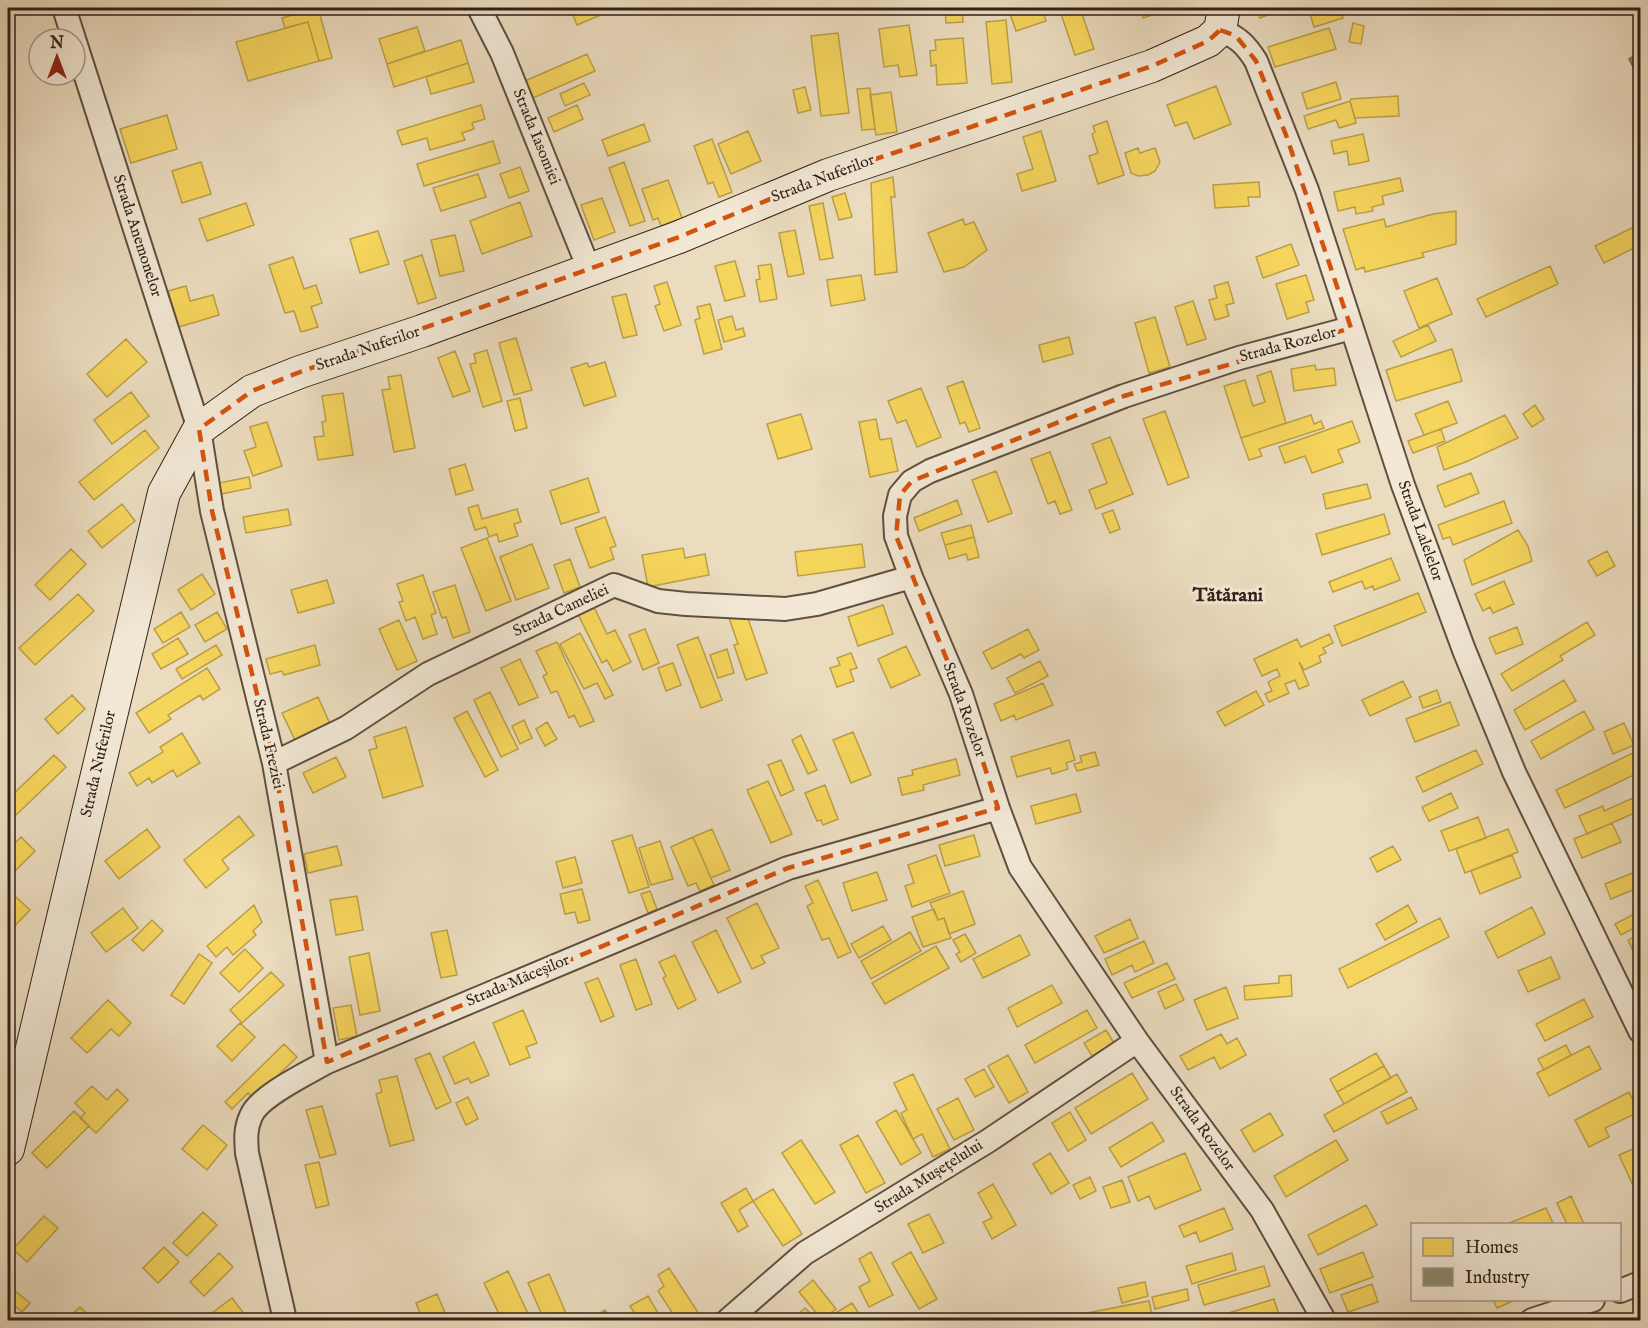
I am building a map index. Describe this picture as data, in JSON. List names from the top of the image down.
{
  "streets": {
    "main road": ["Strada Nuferilor"],
    "street": [
      "Strada Iasomiei",
      "Strada Anemonelor",
      "Strada Rozelor",
      "Strada Lalelelor",
      "Strada Cameliei",
      "Strada Freziei",
      "Strada Măceșilor",
      "Strada Mușețelului"
    ]
  },
  "crossings": [
    ["Strada Iasomiei", "Strada Nuferilor"],
    ["Strada Nuferilor", "Strada Anemonelor"],
    ["Strada Nuferilor", "Strada Lalelelor"],
    ["Strada Nuferilor", "Strada Freziei"],
    ["Strada Anemonelor", "Strada Freziei"],
    ["Strada Rozelor", "Strada Lalelelor"],
    ["Strada Rozelor", "Strada Cameliei"],
    ["Strada Rozelor", "Strada Măceșilor"],
    ["Strada Rozelor", "Strada Mușețelului"],
    ["Strada Cameliei", "Strada Freziei"],
    ["Strada Freziei", "Strada Măceșilor"]
  ],
  "districts": ["Tătărani"],
  "legend": ["Homes", "Industry"],
  "north": "top"
}
